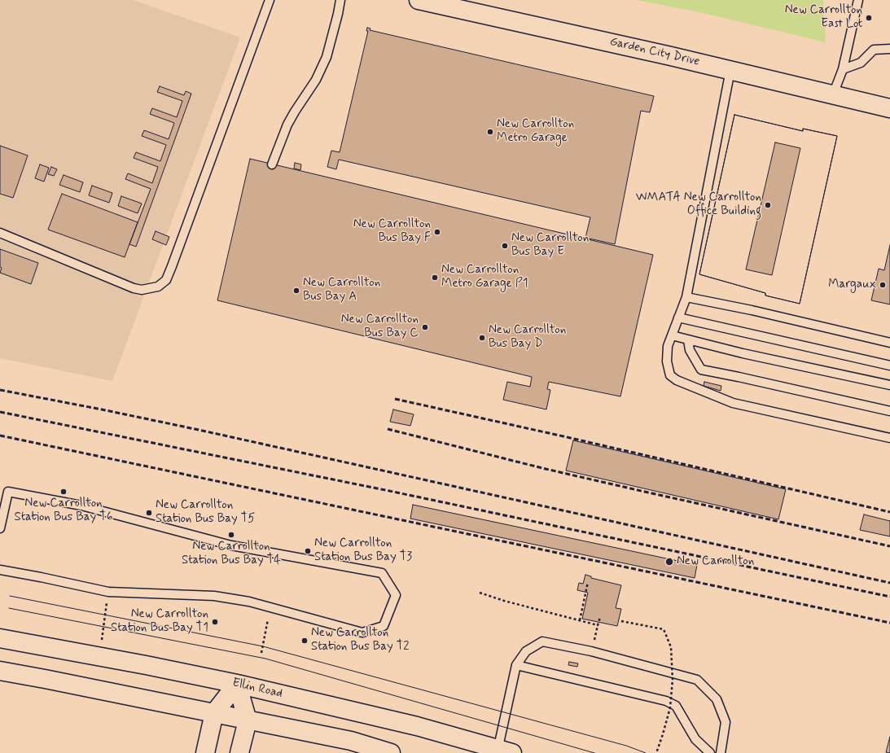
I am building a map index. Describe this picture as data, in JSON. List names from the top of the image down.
{
  "streets": {
    "street": ["Garden City Drive", "Ellin Road"]
  },
  "places": [
    "New Carrollton East Lot",
    "New Carrollton Metro Garage",
    "WMATA New Carrollton Office Building",
    "New Carrollton Bus Bay F",
    "New Carrollton Bus Bay E",
    "New Carrollton Metro Garage P1",
    "Margaux",
    "New Carrollton Bus Bay A",
    "New Carrollton Bus Bay C",
    "New Carrollton Bus Bay D",
    "New Carrollton Station Bus Bay T6",
    "New Carrollton Station Bus Bay T5",
    "New Carrollton Station Bus Bay T4",
    "New Carrollton Station Bus Bay T3",
    "New Carrollton",
    "New Carrollton Station Bus Bay T1",
    "New Carrollton Station Bus Bay T2"
  ]
}
